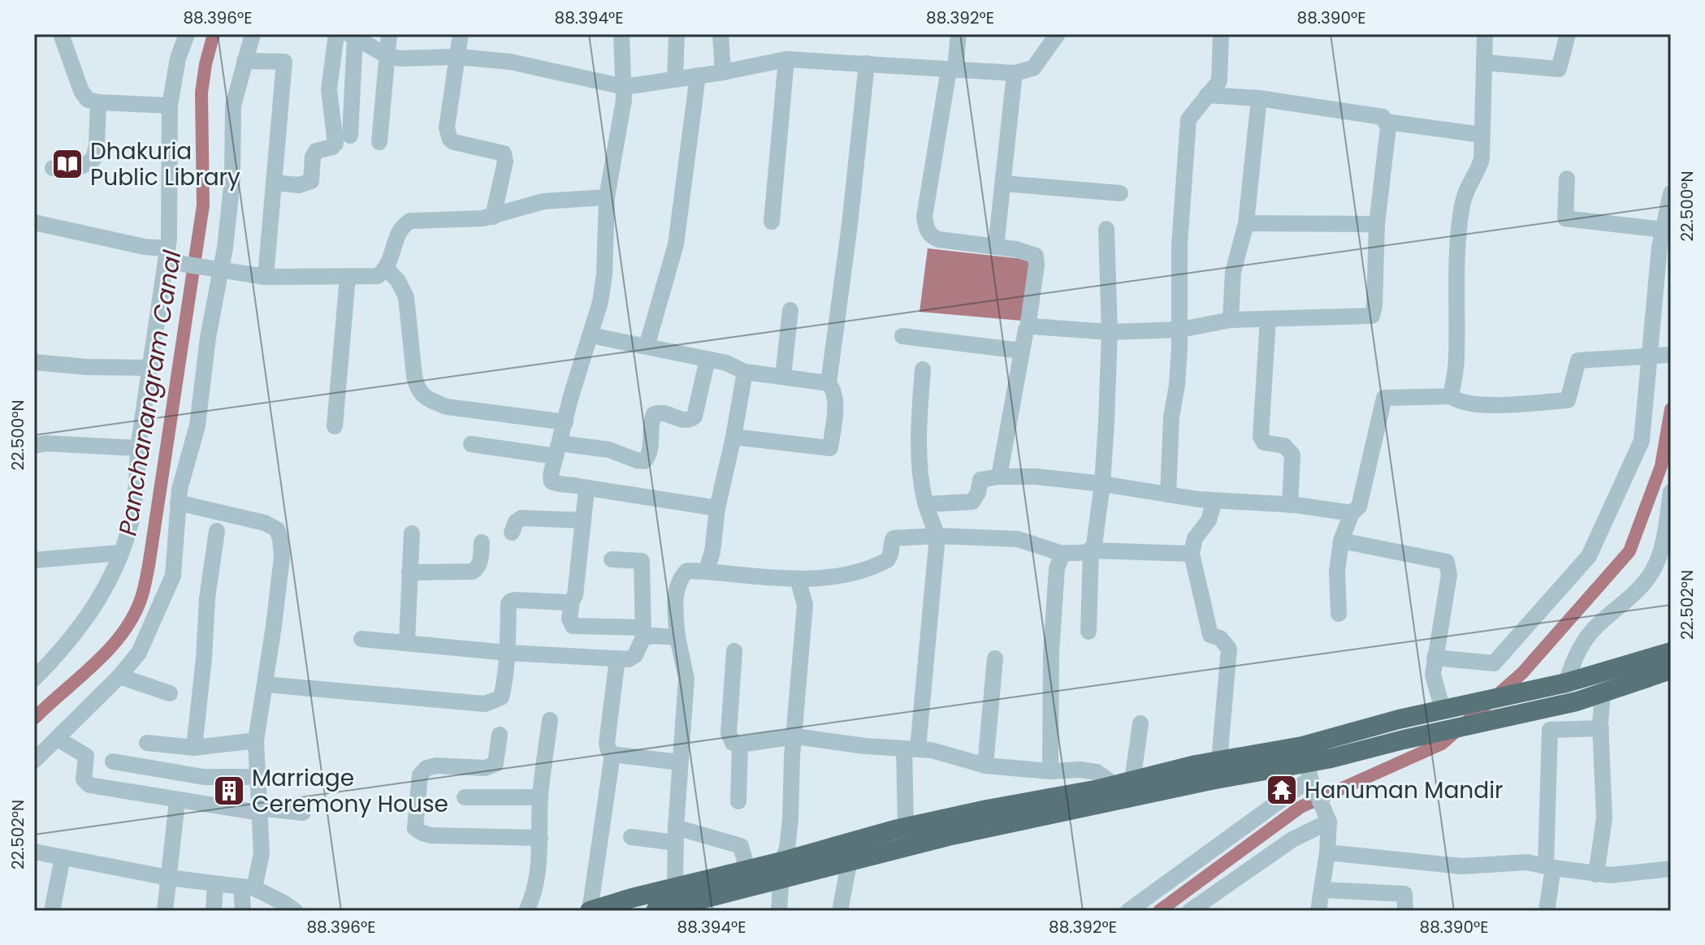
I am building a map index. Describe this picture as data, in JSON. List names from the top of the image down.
{
  "water": ["Panchanangram Canal"],
  "places": {
    "library": ["Dhakuria Public Library"],
    "temple": ["Hanuman Mandir"],
    "building": ["Marriage Ceremony House"]
  },
  "coordinates": [
    "88.396°E",
    "88.394°E",
    "88.392°E",
    "88.390°E",
    "22.500°N",
    "22.502°N"
  ]
}
